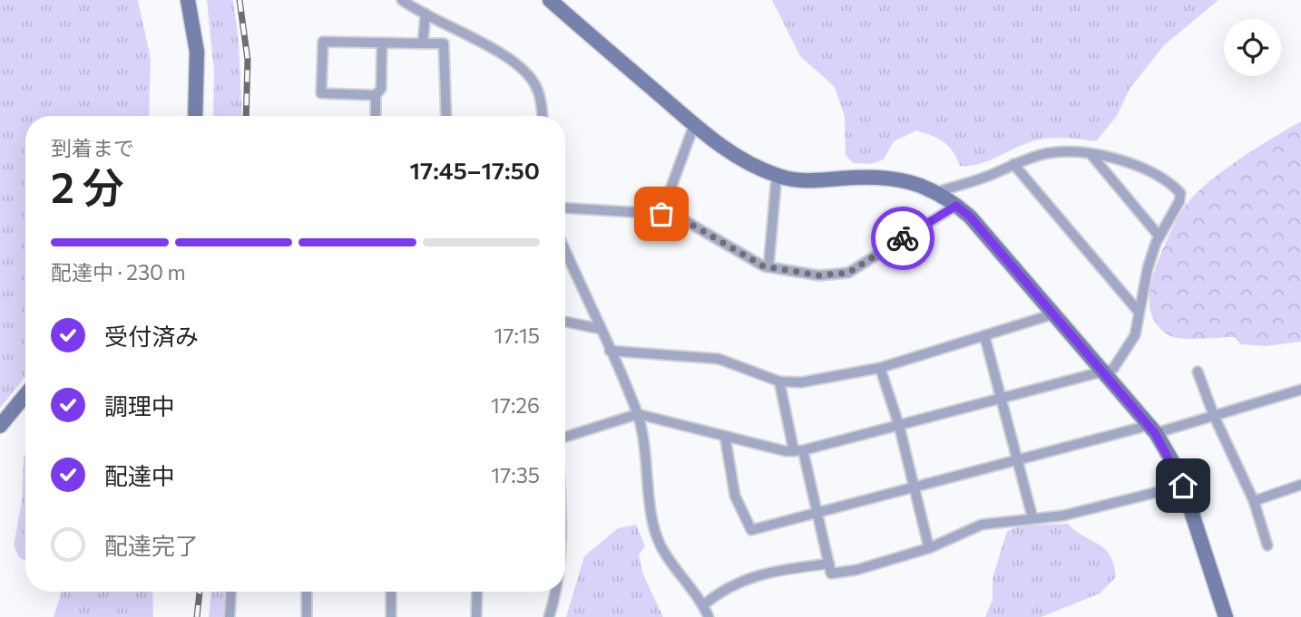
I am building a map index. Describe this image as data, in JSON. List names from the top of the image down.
{
  "page": {
    "heading": ["2 分", "到着まで", "17:45–17:50"],
    "bar": "配達中 · 230 m",
    "list": [
      ["受付済み", "17:15"],
      ["調理中", "17:26"],
      ["配達中", "17:35"],
      "配達完了"
    ]
  }
}
